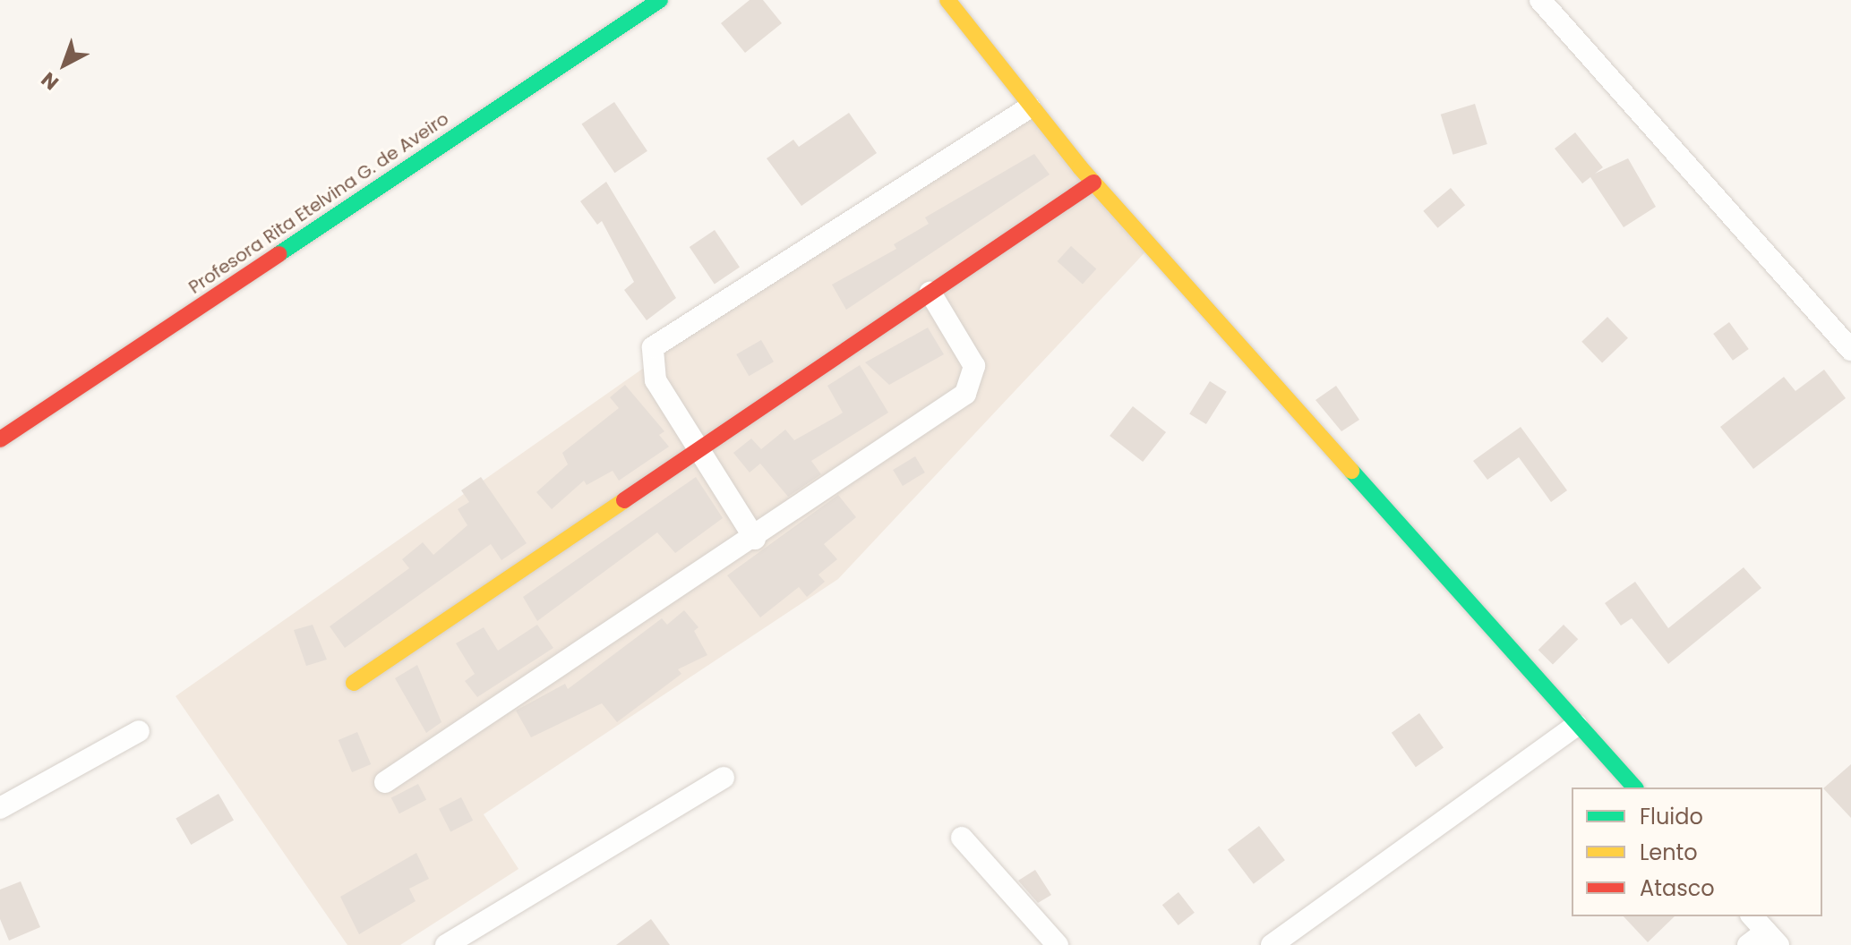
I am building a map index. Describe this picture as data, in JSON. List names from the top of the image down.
{
  "streets": {
    "street": ["Profesora Rita Etelvina G. de Aveiro"]
  },
  "legend": ["Fluido", "Lento", "Atasco"],
  "north": "bottom left"
}
